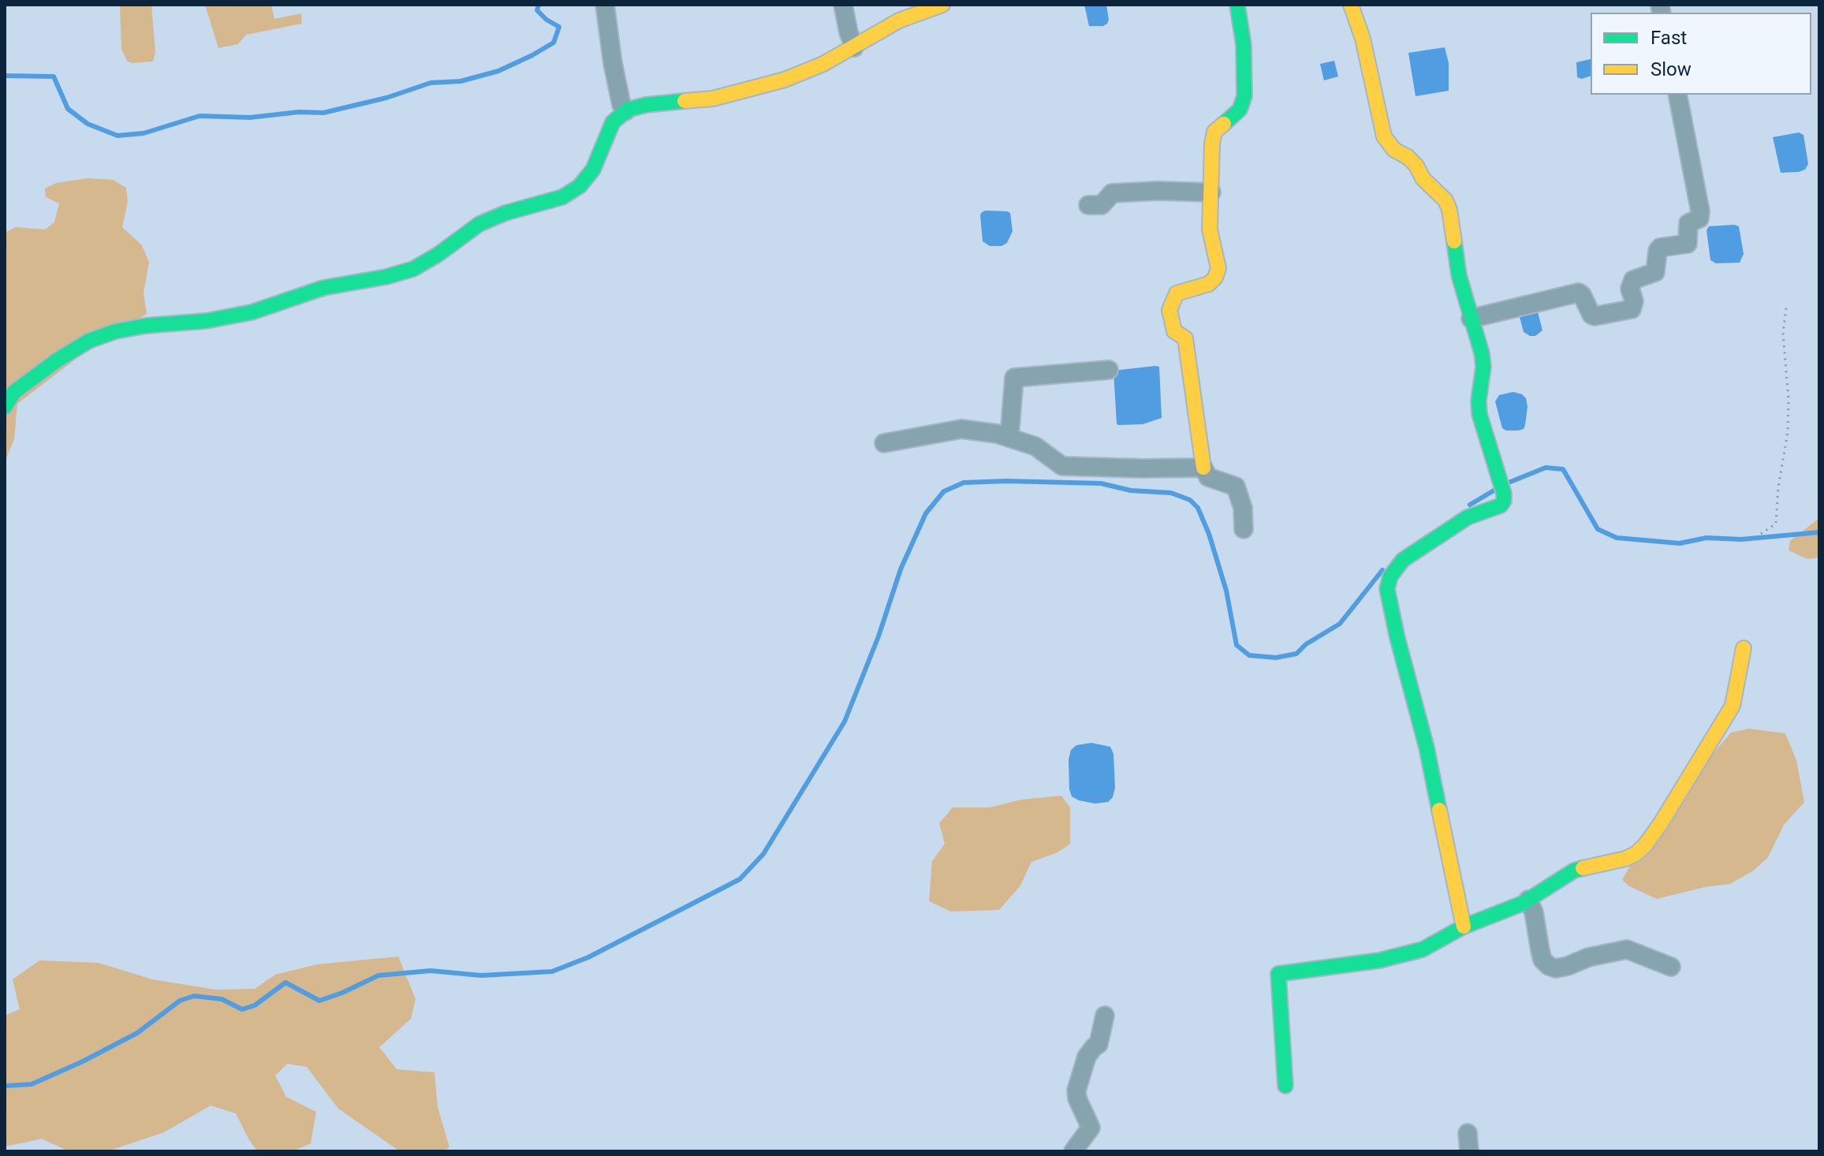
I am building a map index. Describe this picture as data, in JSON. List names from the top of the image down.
{
  "legend": ["Fast", "Slow"]
}
